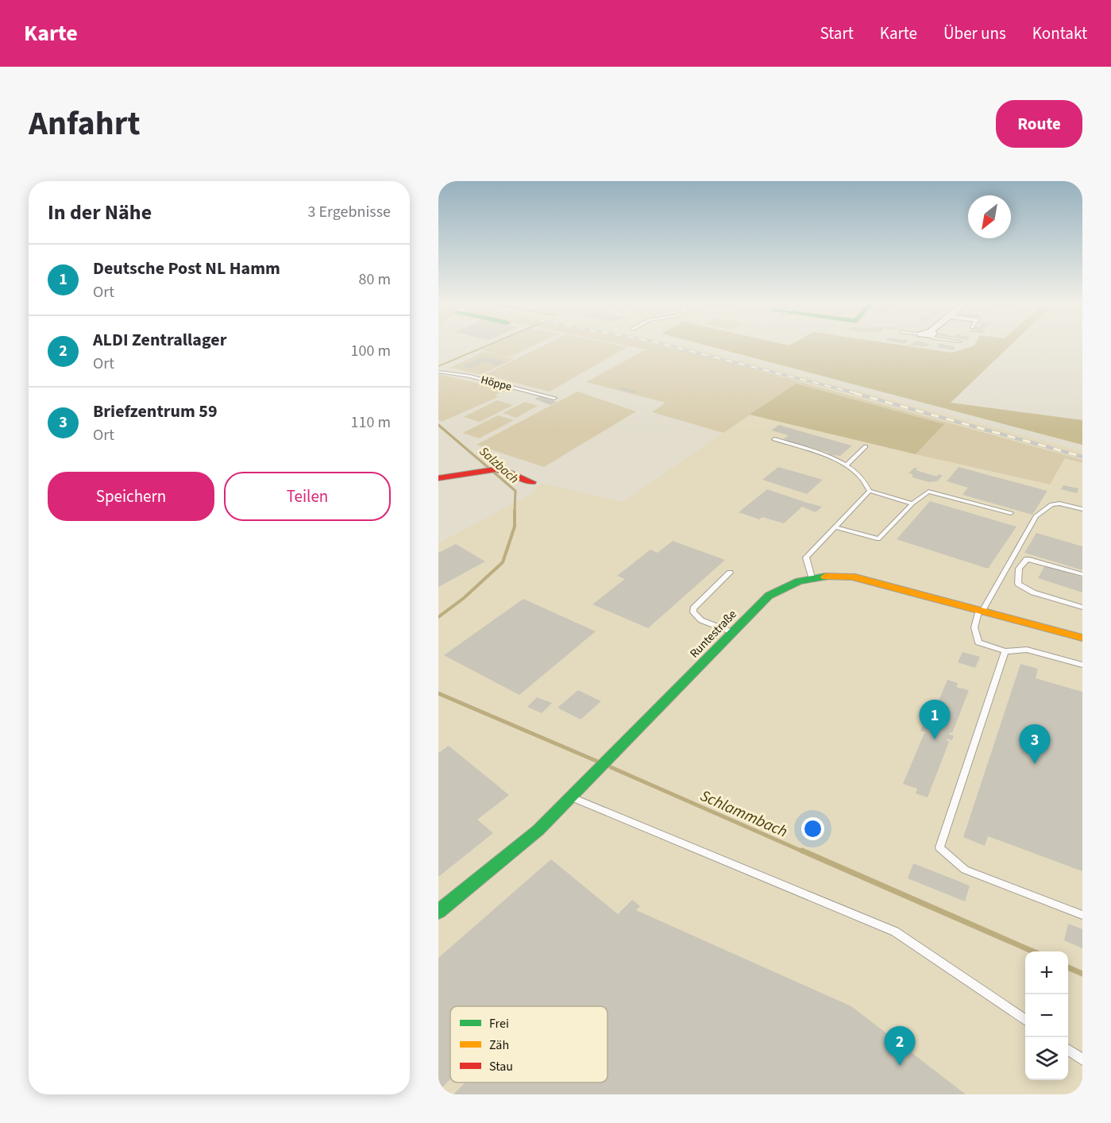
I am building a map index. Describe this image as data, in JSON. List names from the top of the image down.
{
  "streets": {
    "street": ["Runtestraße"],
    "lane": ["Höppe"]
  },
  "water": ["Salzbach", "Schlammbach"],
  "legend": ["Frei", "Zäh", "Stau"],
  "north": "bottom left",
  "page": {
    "header": "Karte",
    "nav": [
      "Start",
      "Karte",
      "Über uns",
      "Kontakt"
    ],
    "title": "Anfahrt",
    "buttons": [
      "Route",
      ["Speichern", "Teilen"]
    ],
    "heading": ["In der Nähe", "3 Ergebnisse"],
    "list": [
      {
        "mark": "1",
        "name": "Deutsche Post NL Hamm",
        "note": "Ort",
        "value": "80 m"
      },
      {
        "mark": "2",
        "name": "ALDI Zentrallager",
        "note": "Ort",
        "value": "100 m"
      },
      {
        "mark": "3",
        "name": "Briefzentrum 59",
        "note": "Ort",
        "value": "110 m"
      }
    ],
    "pins": ["1", "3", "2"],
    "map_buttons": ["+", "−"]
  }
}
